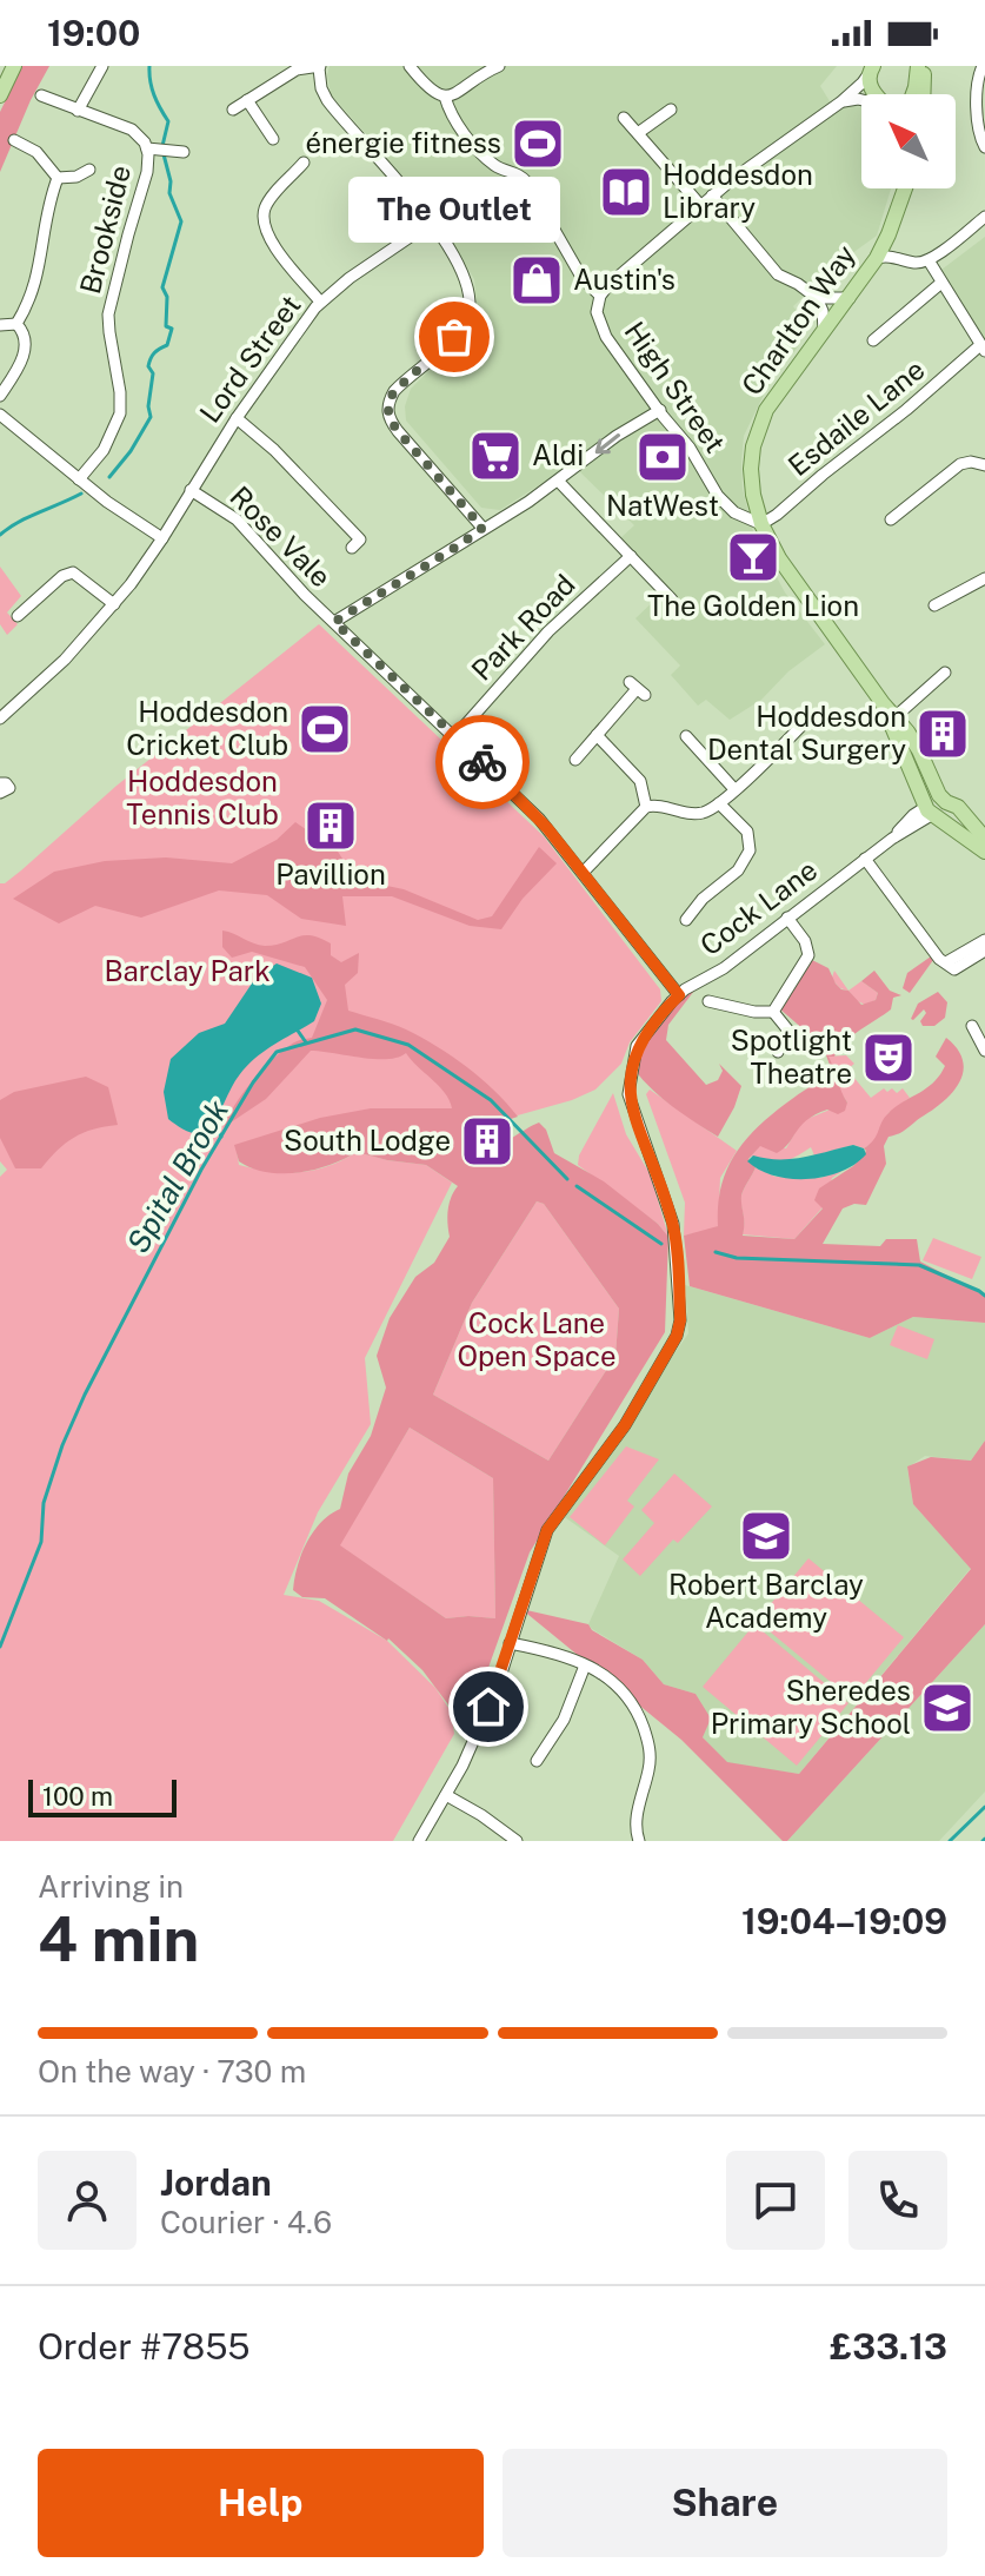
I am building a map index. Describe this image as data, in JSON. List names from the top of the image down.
{
  "streets": {
    "main road": ["Charlton Way"],
    "street": [
      "Brookside",
      "Lord Street",
      "High Street",
      "Esdaile Lane",
      "Rose Vale",
      "Park Road",
      "Cock Lane"
    ]
  },
  "crossings": [
    ["Charlton Way", "High Street"],
    ["Charlton Way", "Esdaile Lane"],
    ["Lord Street", "Rose Vale"],
    ["High Street", "Esdaile Lane"],
    ["Rose Vale", "Park Road"],
    ["Rose Vale", "Cock Lane"]
  ],
  "water": ["Spital Brook"],
  "parks": ["Hoddesdon Tennis Club", "Barclay Park", "Cock Lane Open Space"],
  "places": {
    "sports": ["énergie fitness", "Hoddesdon Cricket Club"],
    "library": ["Hoddesdon Library"],
    "shop": ["Austin's"],
    "other": ["The Outlet"],
    "supermarket": ["Aldi"],
    "bank": ["NatWest"],
    "bar": ["The Golden Lion"],
    "building": ["Hoddesdon Dental Surgery", "Pavillion", "South Lodge"],
    "theatre": ["Spotlight Theatre"],
    "school or university": ["Robert Barclay Academy", "Sheredes Primary School"]
  },
  "scale_bar": "100 m",
  "north": "top left",
  "page": {
    "status": "19:00",
    "bubble": "The Outlet",
    "scale": "100 m",
    "heading": ["4 min", "Arriving in", "19:04–19:09"],
    "panel": [
      "Jordan",
      "Courier · 4.6",
      "Order #7855",
      "£33.13"
    ],
    "bar": "On the way · 730 m",
    "buttons": ["Help", "Share"]
  }
}
